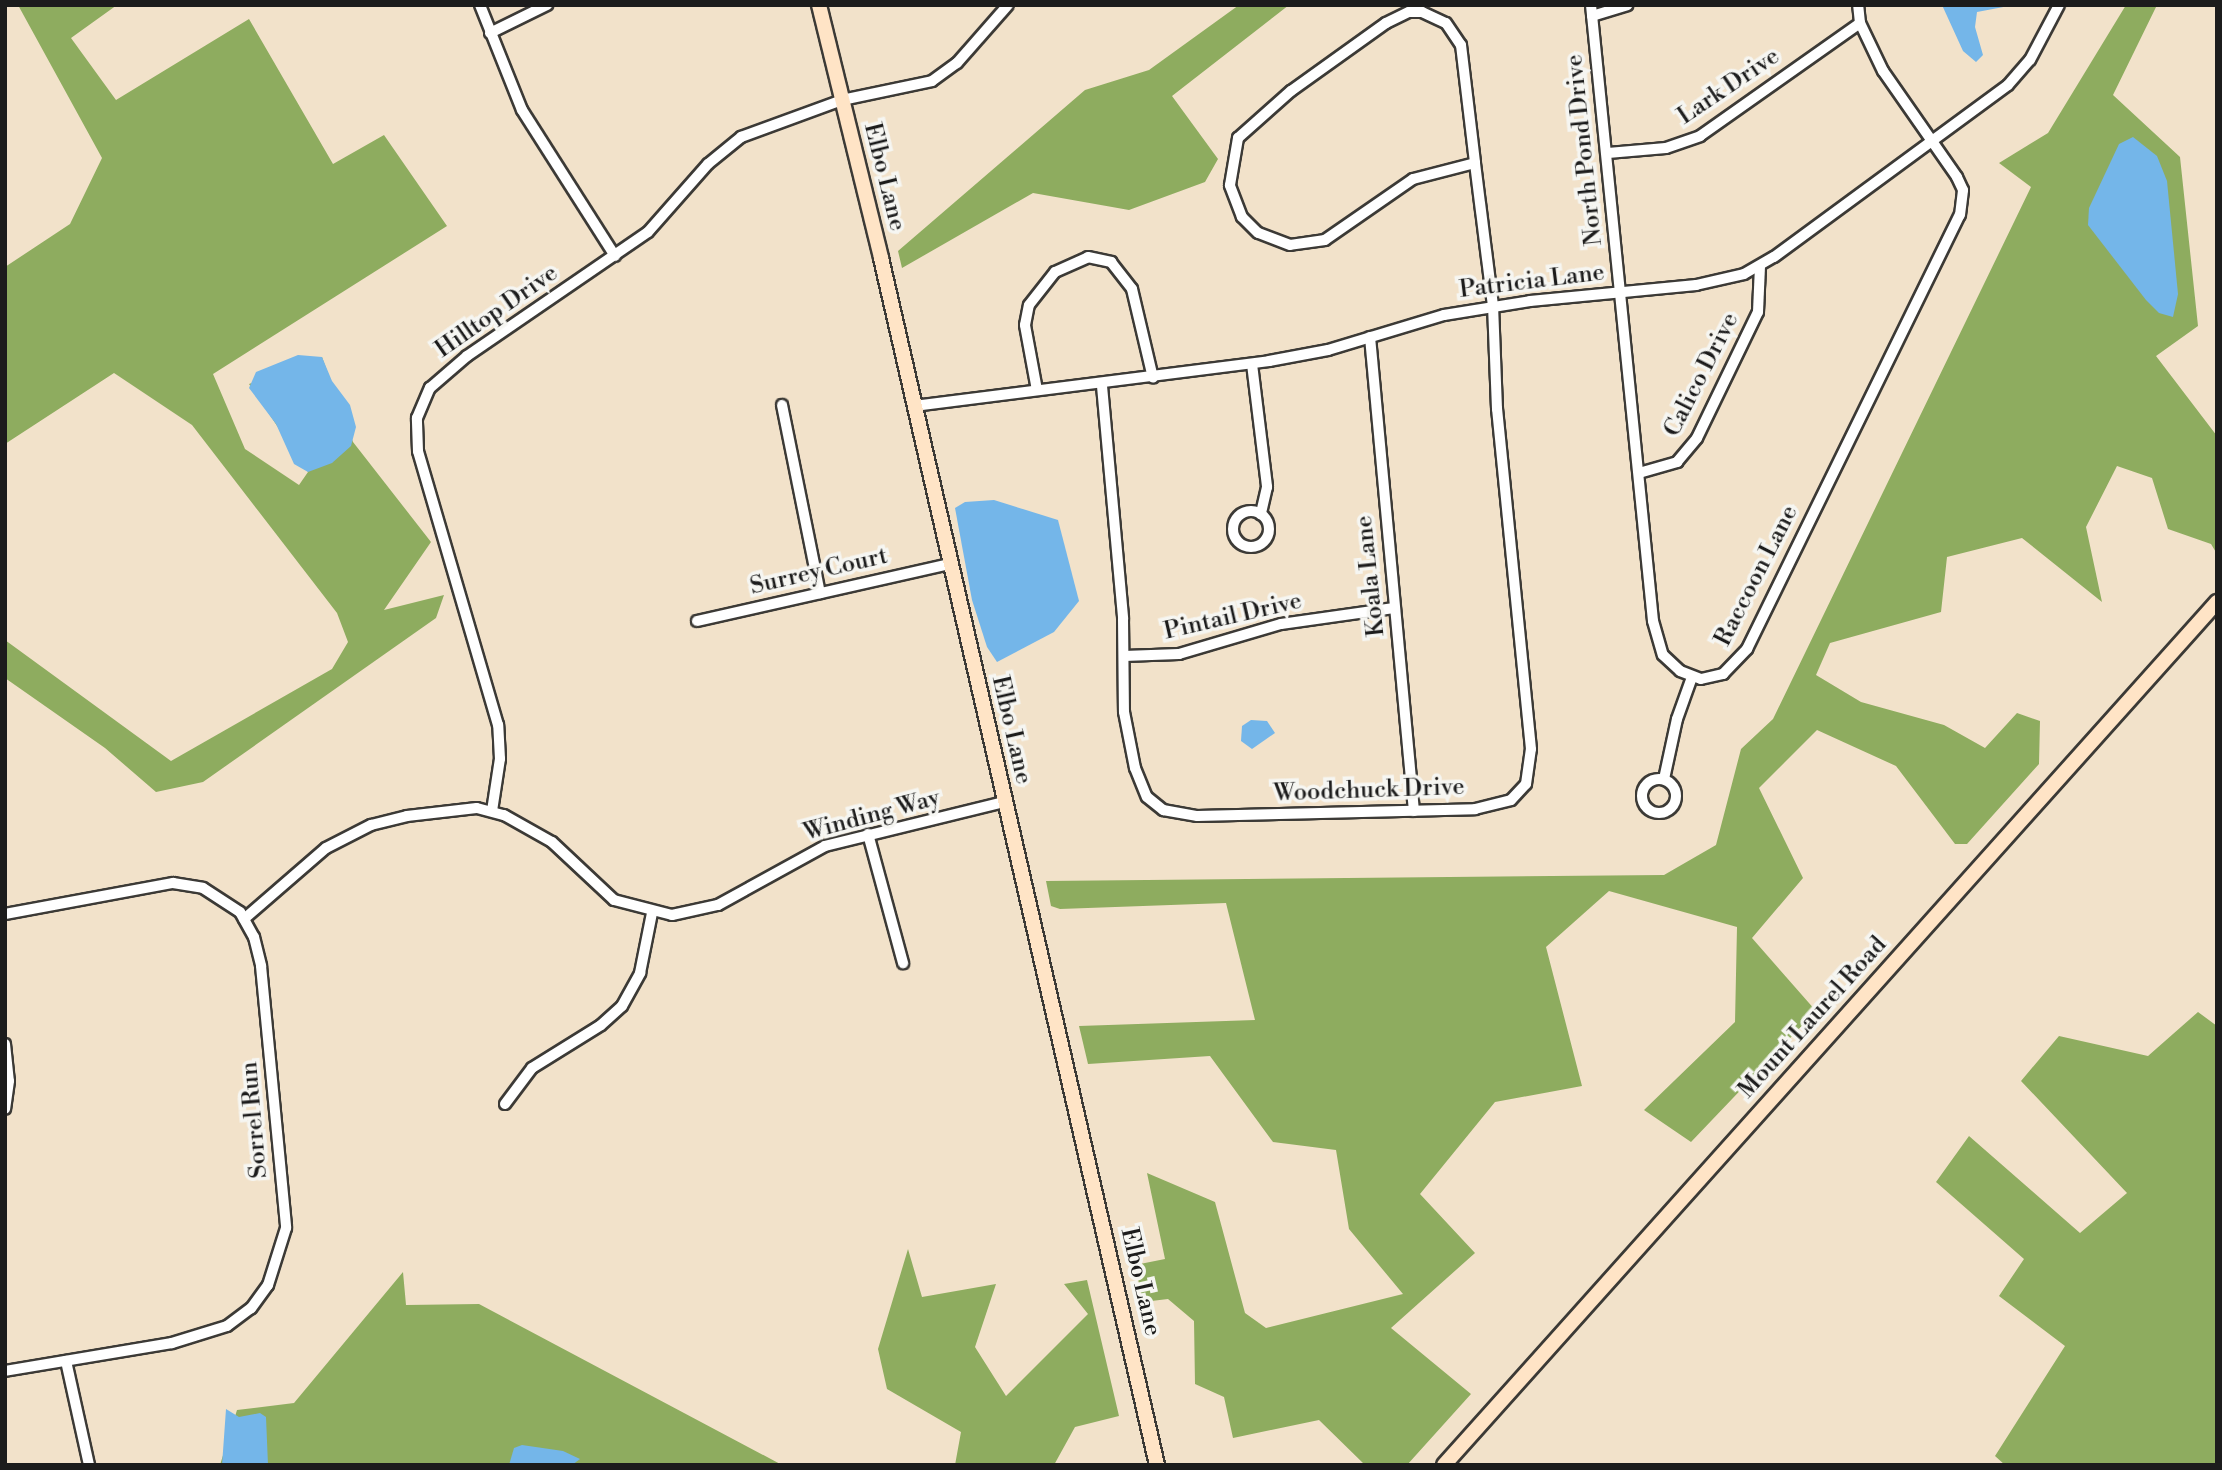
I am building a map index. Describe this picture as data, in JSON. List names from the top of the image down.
{
  "streets": {
    "street": [
      "Lark Drive",
      "North Pond Drive",
      "Elbo Lane",
      "Patricia Lane",
      "Hilltop Drive",
      "Calico Drive",
      "Surrey Court",
      "Koala Lane",
      "Raccoon Lane",
      "Pintail Drive",
      "Woodchuck Drive",
      "Winding Way",
      "Mount Laurel Road",
      "Sorrel Run"
    ]
  },
  "crossings": [
    ["Lark Drive", "North Pond Drive"],
    ["North Pond Drive", "Patricia Lane"],
    ["Elbo Lane", "Patricia Lane"],
    ["Elbo Lane", "Hilltop Drive"],
    ["Elbo Lane", "Surrey Court"],
    ["Elbo Lane", "Winding Way"],
    ["Patricia Lane", "Calico Drive"],
    ["Patricia Lane", "Koala Lane"],
    ["Patricia Lane", "Raccoon Lane"],
    ["Patricia Lane", "Woodchuck Drive"],
    ["Hilltop Drive", "Winding Way"],
    ["Koala Lane", "Pintail Drive"],
    ["Koala Lane", "Woodchuck Drive"],
    ["Pintail Drive", "Woodchuck Drive"],
    ["Winding Way", "Sorrel Run"]
  ]
}
